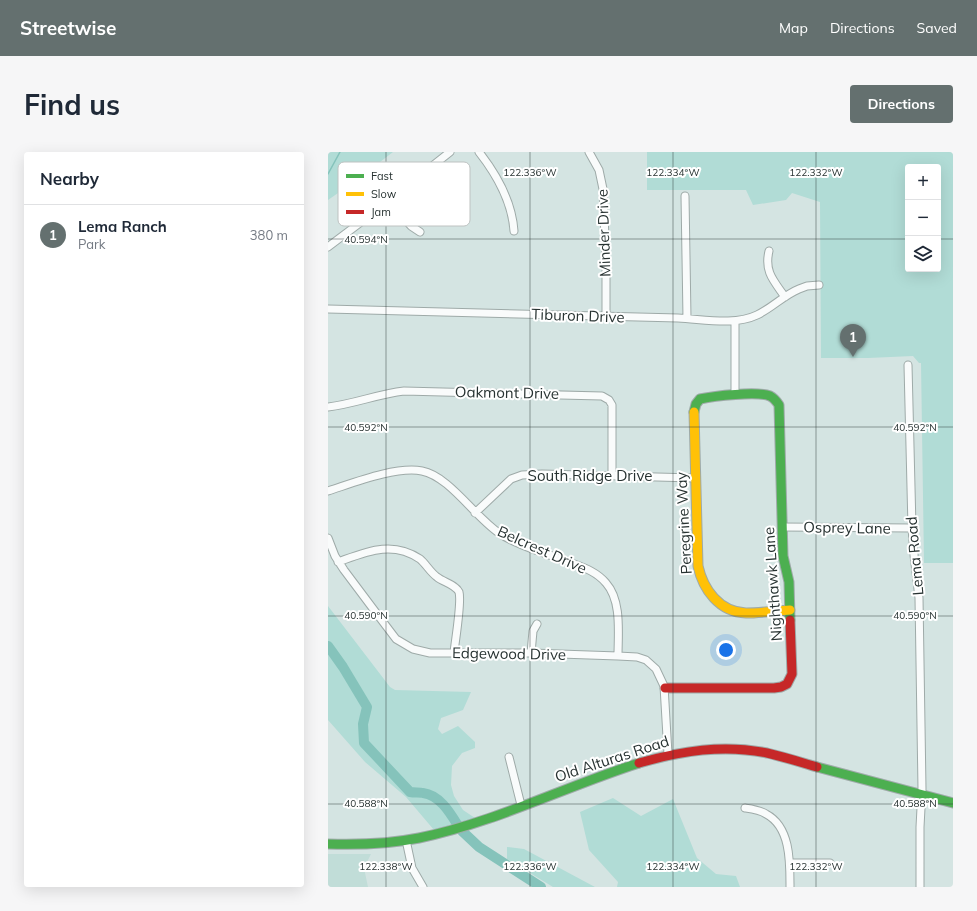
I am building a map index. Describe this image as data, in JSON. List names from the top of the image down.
{
  "streets": {
    "street": [
      "Minder Drive",
      "Tiburon Drive",
      "Oakmont Drive",
      "South Ridge Drive",
      "Peregrine Way",
      "Osprey Lane",
      "Belcrest Drive",
      "Lema Road",
      "Nighthawk Lane",
      "Edgewood Drive",
      "Old Alturas Road"
    ]
  },
  "crossings": [
    ["Minder Drive", "Tiburon Drive"],
    ["Oakmont Drive", "South Ridge Drive"],
    ["South Ridge Drive", "Peregrine Way"],
    ["South Ridge Drive", "Belcrest Drive"],
    ["Peregrine Way", "Nighthawk Lane"],
    ["Osprey Lane", "Lema Road"],
    ["Osprey Lane", "Nighthawk Lane"],
    ["Belcrest Drive", "Edgewood Drive"],
    ["Lema Road", "Old Alturas Road"],
    ["Nighthawk Lane", "Edgewood Drive"],
    ["Edgewood Drive", "Old Alturas Road"]
  ],
  "legend": ["Fast", "Slow", "Jam"],
  "page": {
    "header": "Streetwise",
    "nav": ["Map", "Directions", "Saved"],
    "buttons": "Directions",
    "title": "Find us",
    "heading": "Nearby",
    "map_buttons": ["+", "−"],
    "list": [
      {
        "mark": "1",
        "name": "Lema Ranch",
        "note": "Park",
        "value": "380 m"
      }
    ],
    "pins": "1"
  },
  "coordinates": [
    "122.336°W",
    "122.334°W",
    "122.332°W",
    "40.594°N",
    "40.592°N",
    "40.590°N",
    "40.588°N",
    "122.338°W"
  ]
}
